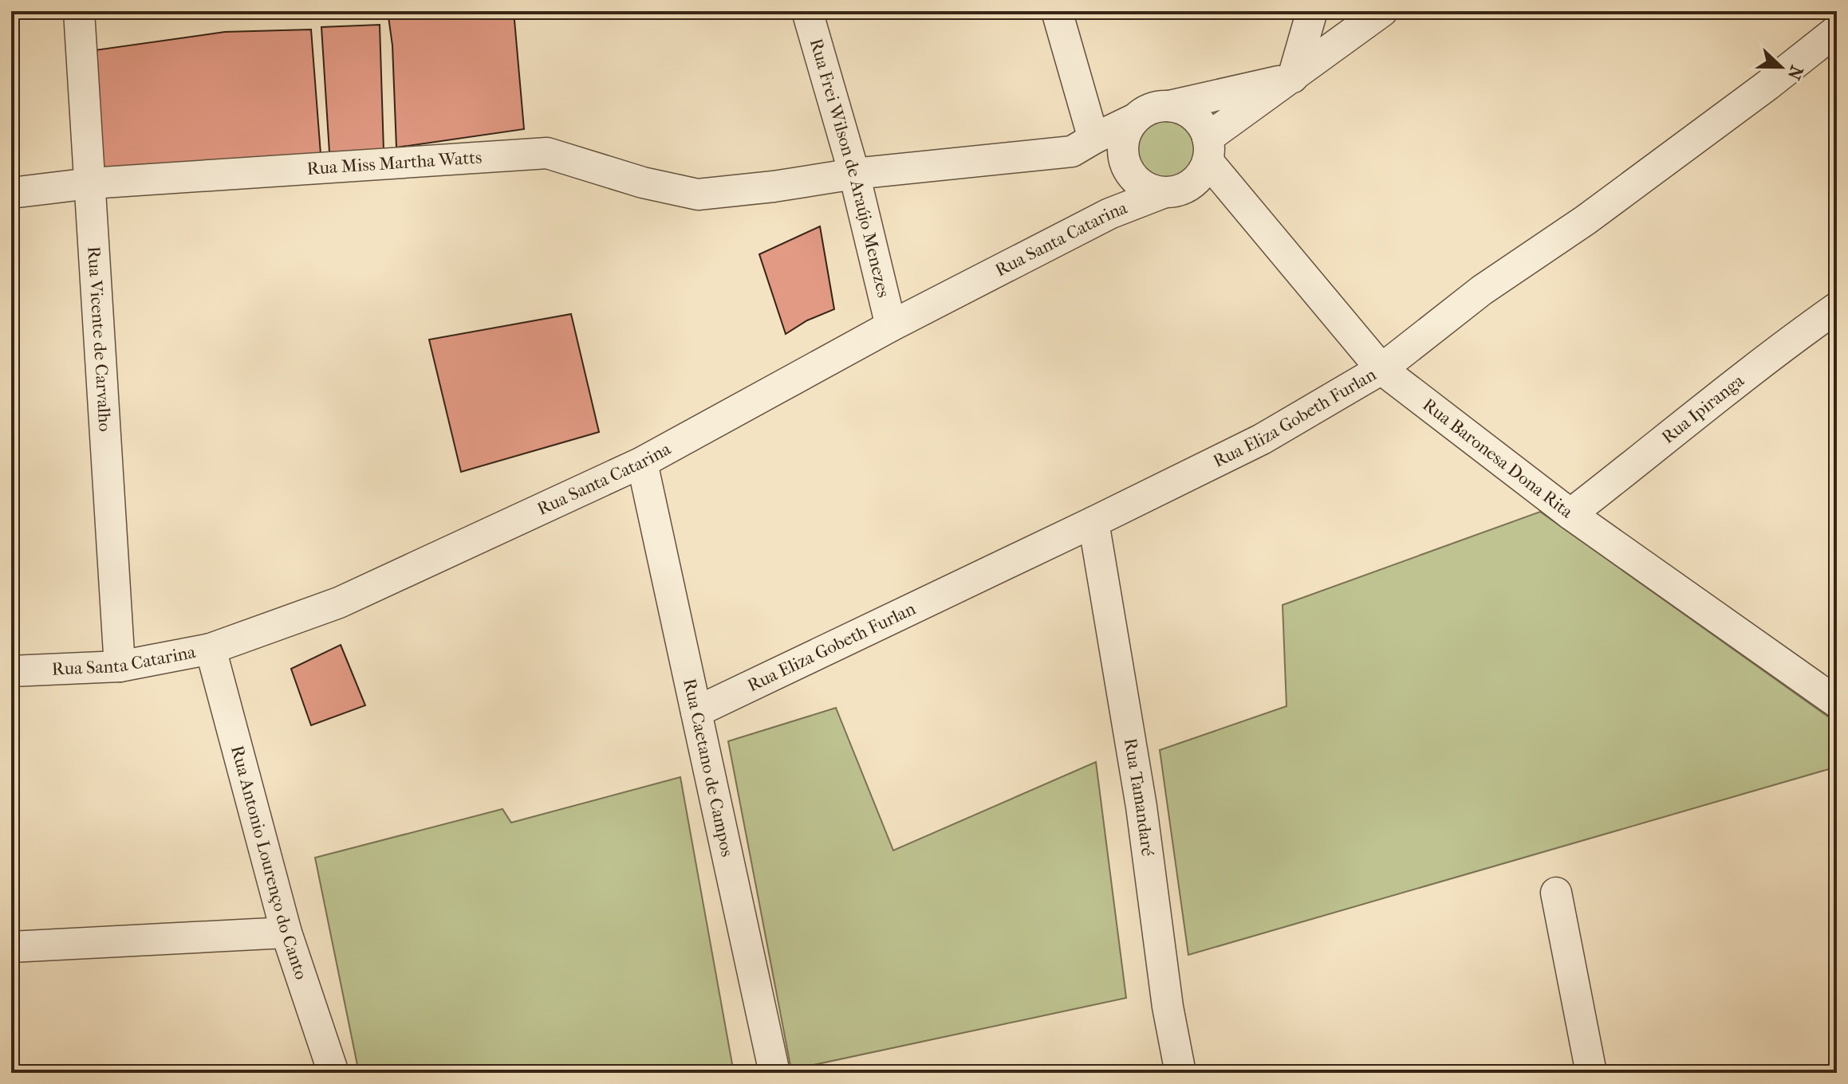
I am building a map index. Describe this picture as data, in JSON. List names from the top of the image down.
{
  "streets": {
    "street": [
      "Rua Miss Martha Watts",
      "Rua Frei Wilson de Araújo Menezes",
      "Rua Santa Catarina",
      "Rua Vicente de Carvalho",
      "Rua Ipiranga",
      "Rua Eliza Gobeth Furlan",
      "Rua Baronesa Dona Rita",
      "Rua Caetano de Campos",
      "Rua Tamandaré",
      "Rua Antonio Lourenço do Canto"
    ]
  },
  "crossings": [
    ["Rua Miss Martha Watts", "Rua Frei Wilson de Araújo Menezes"],
    ["Rua Miss Martha Watts", "Rua Vicente de Carvalho"],
    ["Rua Frei Wilson de Araújo Menezes", "Rua Santa Catarina"],
    ["Rua Santa Catarina", "Rua Vicente de Carvalho"],
    ["Rua Santa Catarina", "Rua Baronesa Dona Rita"],
    ["Rua Santa Catarina", "Rua Caetano de Campos"],
    ["Rua Santa Catarina", "Rua Antonio Lourenço do Canto"],
    ["Rua Ipiranga", "Rua Baronesa Dona Rita"],
    ["Rua Eliza Gobeth Furlan", "Rua Baronesa Dona Rita"],
    ["Rua Eliza Gobeth Furlan", "Rua Caetano de Campos"],
    ["Rua Eliza Gobeth Furlan", "Rua Tamandaré"]
  ],
  "north": "right"
}
